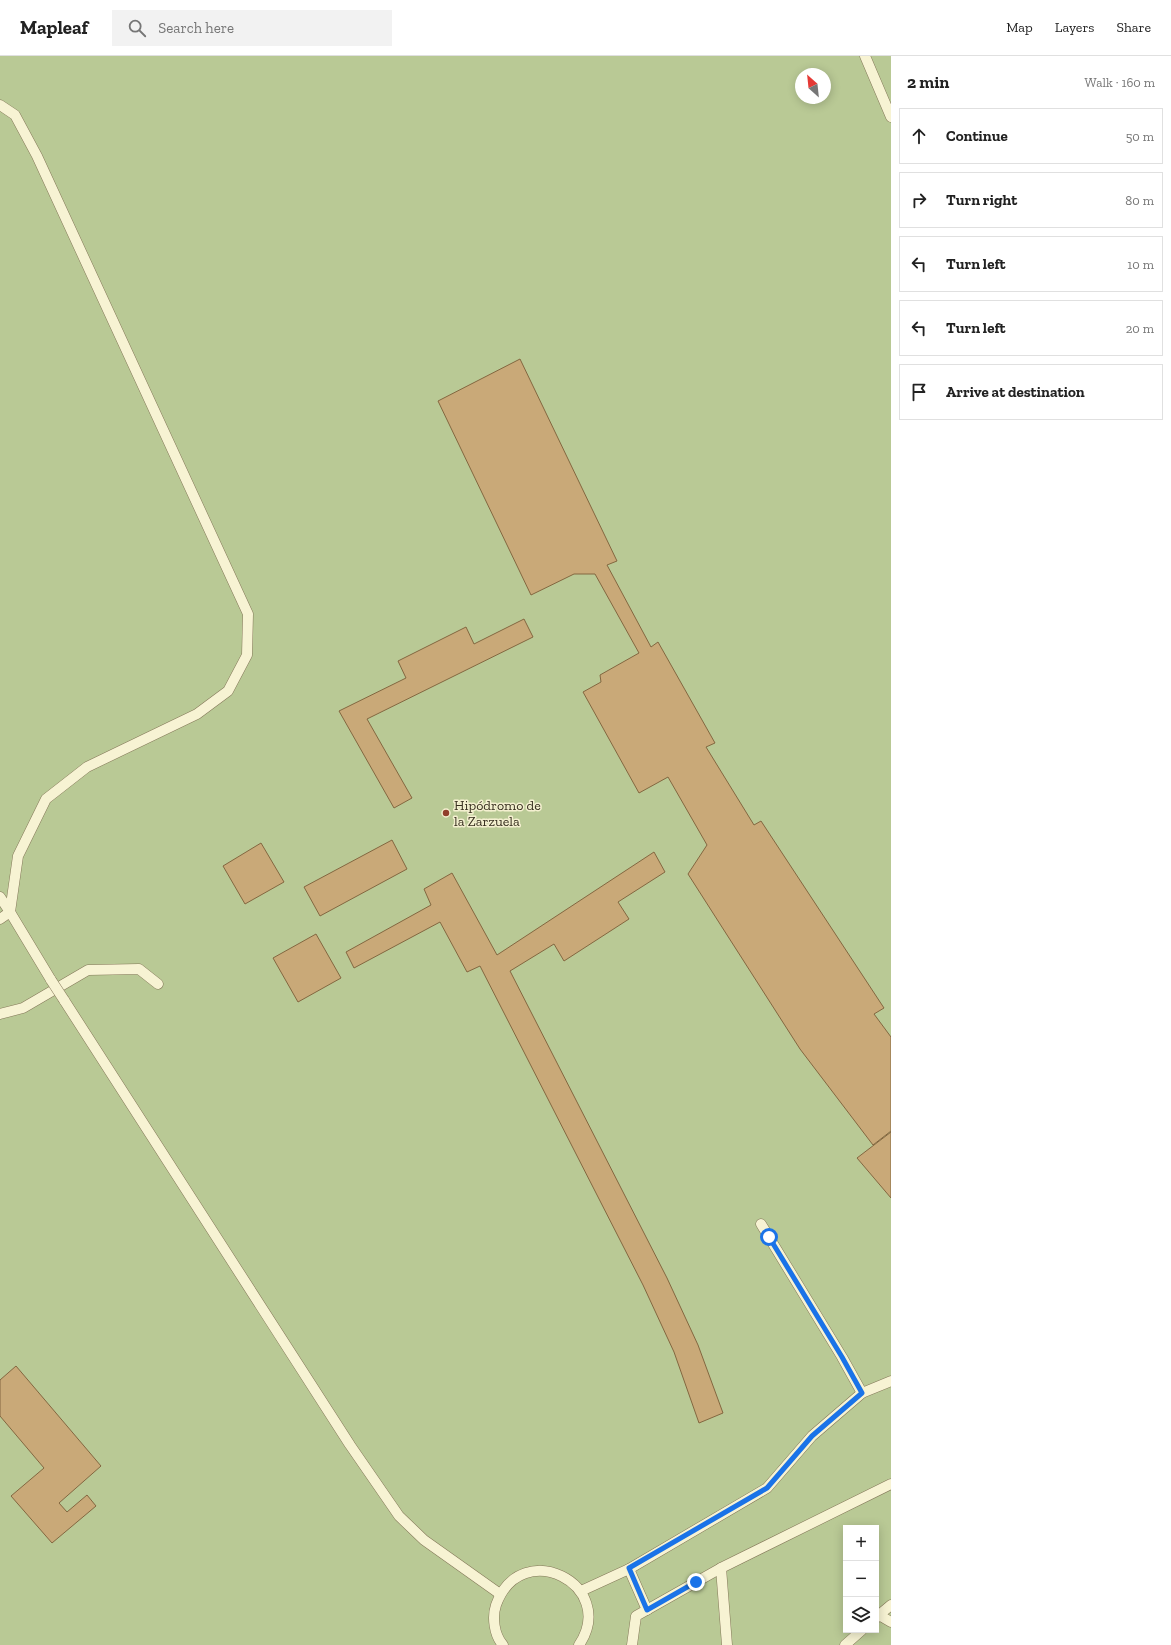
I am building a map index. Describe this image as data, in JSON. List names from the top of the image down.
{
  "places": ["Hipódromo de la Zarzuela"],
  "north": "top left",
  "page": {
    "header": "Mapleaf",
    "search": "Search here",
    "nav": ["Map", "Layers", "Share"],
    "heading": ["2 min", "Walk · 160 m"],
    "list": [
      ["Continue", "50 m"],
      ["Turn right", "80 m"],
      ["Turn left", "10 m"],
      ["Turn left", "20 m"],
      "Arrive at destination"
    ],
    "map_buttons": ["+", "−"]
  }
}
